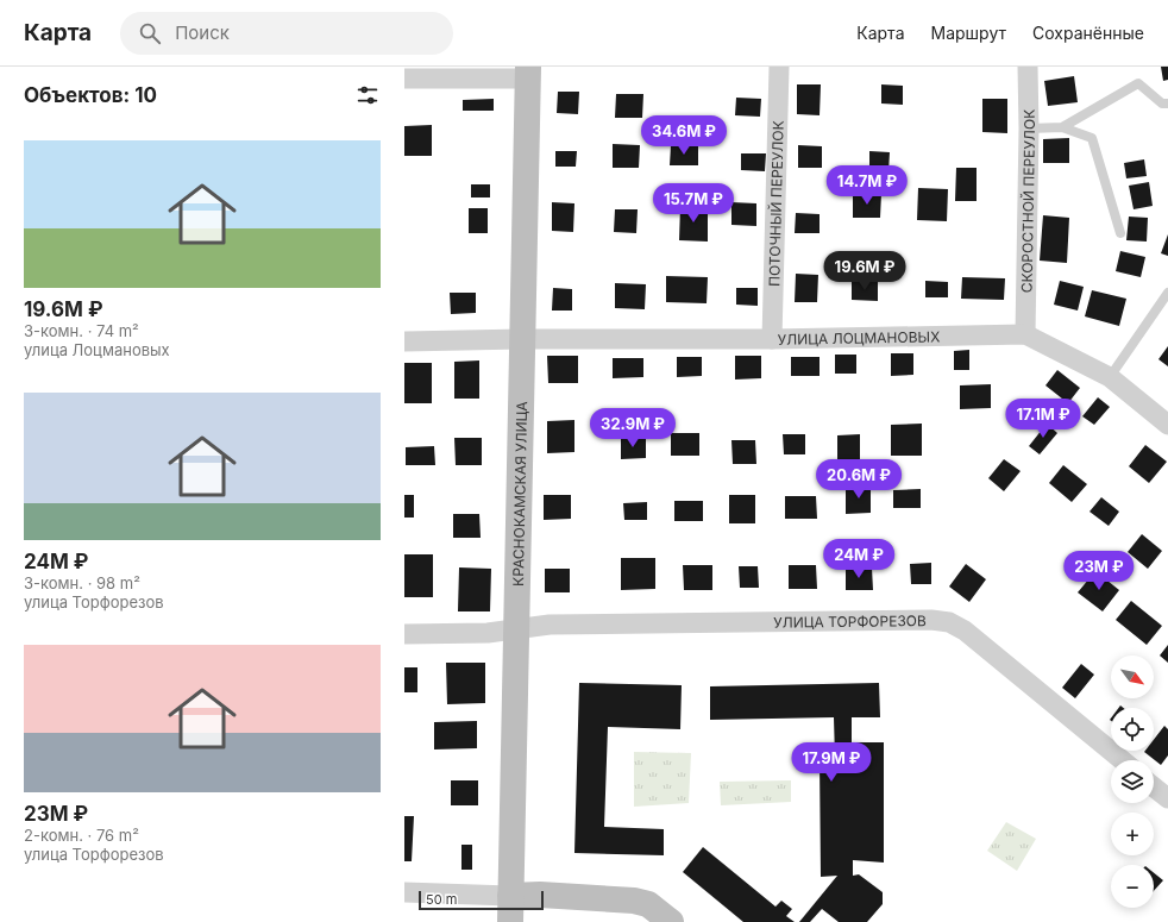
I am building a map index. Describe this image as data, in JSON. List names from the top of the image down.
{
  "streets": {
    "street": [
      "СКОРОСТНОЙ ПЕРЕУЛОК",
      "ПОТОЧНЫЙ ПЕРЕУЛОК",
      "УЛИЦА ЛОЦМАНОВЫХ",
      "КРАСНОКАМСКАЯ УЛИЦА",
      "УЛИЦА ТОРФОРЕЗОВ"
    ]
  },
  "crossings": [
    ["СКОРОСТНОЙ ПЕРЕУЛОК", "УЛИЦА ЛОЦМАНОВЫХ"],
    ["ПОТОЧНЫЙ ПЕРЕУЛОК", "УЛИЦА ЛОЦМАНОВЫХ"],
    ["УЛИЦА ЛОЦМАНОВЫХ", "КРАСНОКАМСКАЯ УЛИЦА"],
    ["КРАСНОКАМСКАЯ УЛИЦА", "УЛИЦА ТОРФОРЕЗОВ"]
  ],
  "scale_bar": "50 m",
  "north": "bottom right",
  "page": {
    "header": "Карта",
    "search": "Поиск",
    "nav": ["Карта", "Маршрут", "Сохранённые"],
    "heading": "Объектов: 10",
    "price": [
      "34.6M ₽",
      "14.7M ₽",
      "15.7M ₽",
      "19.6M ₽",
      "17.1M ₽",
      "32.9M ₽",
      "20.6M ₽",
      "24M ₽",
      "23M ₽",
      "17.9M ₽"
    ],
    "list": [
      {
        "name": "19.6M ₽",
        "note": "3-комн. · 74 m² · улица Лоцмановых"
      },
      {
        "name": "24M ₽",
        "note": "3-комн. · 98 m² · улица Торфорезов"
      },
      {
        "name": "23M ₽",
        "note": "2-комн. · 76 m² · улица Торфорезов"
      }
    ],
    "map_buttons": ["+", "−"],
    "scale": "50 m"
  }
}
